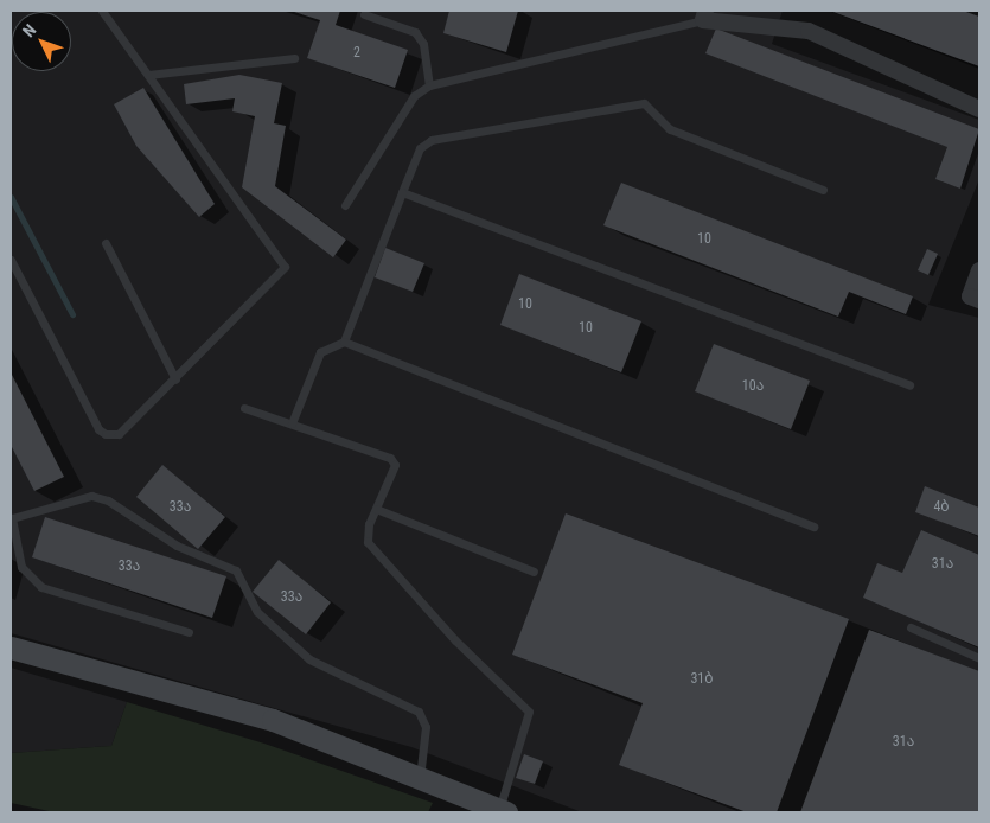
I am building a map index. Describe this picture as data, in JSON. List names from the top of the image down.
{
  "house_numbers": [
    "2",
    "10",
    "10",
    "10",
    "10ა",
    "33ა",
    "4ბ",
    "31ა",
    "33ა",
    "33ა",
    "31ბ",
    "31ა"
  ],
  "north": "top left"
}
